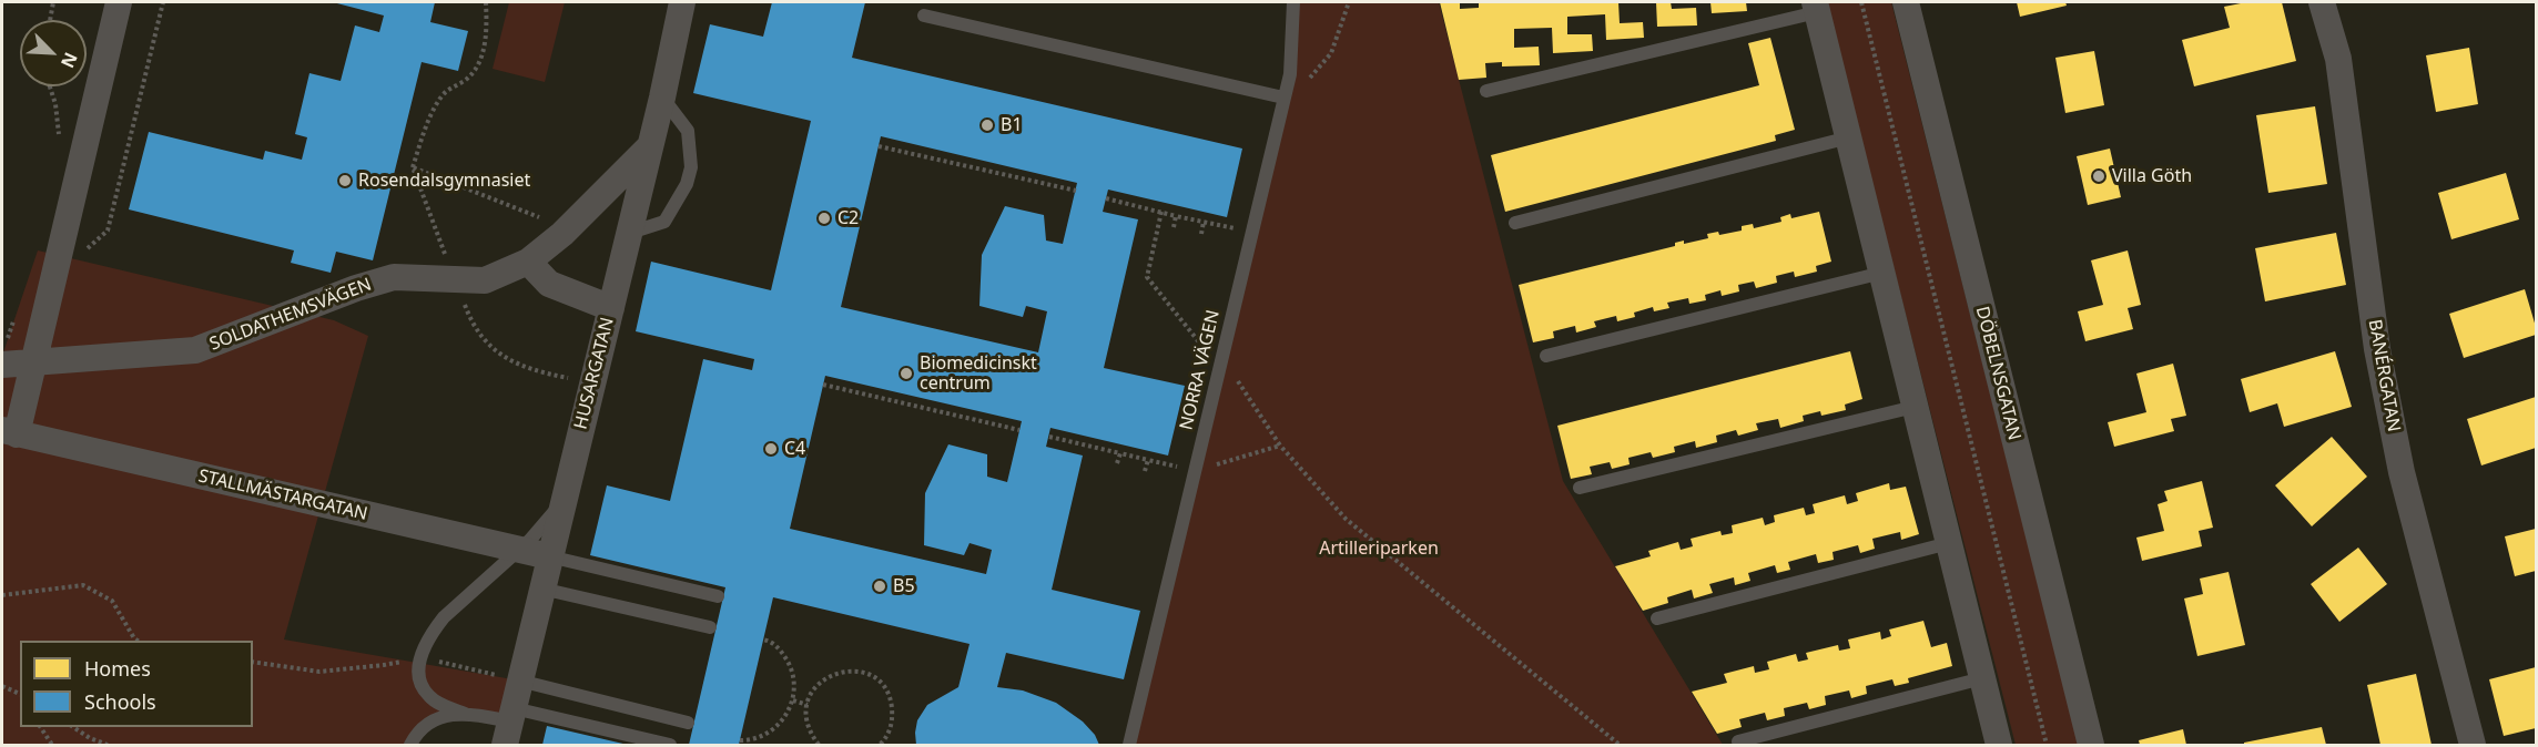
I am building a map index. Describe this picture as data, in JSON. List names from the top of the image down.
{
  "streets": {
    "street": [
      "SOLDATHEMSVÄGEN",
      "HUSARGATAN",
      "DÖBELNSGATAN",
      "BANÉRGATAN",
      "STALLMÄSTARGATAN"
    ],
    "lane": ["NORRA VÄGEN"]
  },
  "crossings": [
    ["SOLDATHEMSVÄGEN", "HUSARGATAN"],
    ["SOLDATHEMSVÄGEN", "STALLMÄSTARGATAN"],
    ["HUSARGATAN", "STALLMÄSTARGATAN"]
  ],
  "parks": ["Artilleriparken"],
  "places": [
    "B1",
    "Villa Göth",
    "Rosendalsgymnasiet",
    "C2",
    "Biomedicinskt centrum",
    "C4",
    "B5"
  ],
  "legend": ["Homes", "Schools"],
  "north": "bottom right"
}
